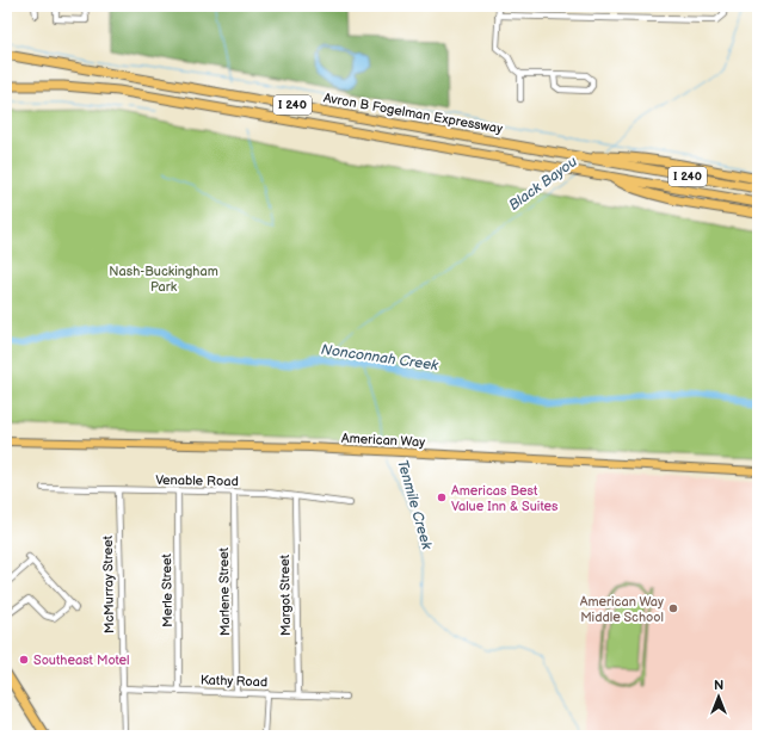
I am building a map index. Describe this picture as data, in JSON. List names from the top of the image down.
{
  "streets": {
    "highway": ["I 240", "Avron B Fogelman Expressway"],
    "main road": ["American Way"],
    "street": [
      "Venable Road",
      "McMurray Street",
      "Merle Street",
      "Marlene Street",
      "Margot Street",
      "Kathy Road"
    ]
  },
  "crossings": [
    ["I 240", "Avron B Fogelman Expressway"],
    ["Venable Road", "McMurray Street"],
    ["Venable Road", "Merle Street"],
    ["Venable Road", "Marlene Street"],
    ["Venable Road", "Margot Street"],
    ["McMurray Street", "Kathy Road"],
    ["Merle Street", "Kathy Road"],
    ["Marlene Street", "Kathy Road"],
    ["Margot Street", "Kathy Road"]
  ],
  "water": ["Black Bayou", "Nonconnah Creek", "Tenmile Creek"],
  "parks": ["Nash-Buckingham Park"],
  "places": ["Americas Best Value Inn & Suites", "American Way Middle School", "Southeast Motel"],
  "north": "top"
}
